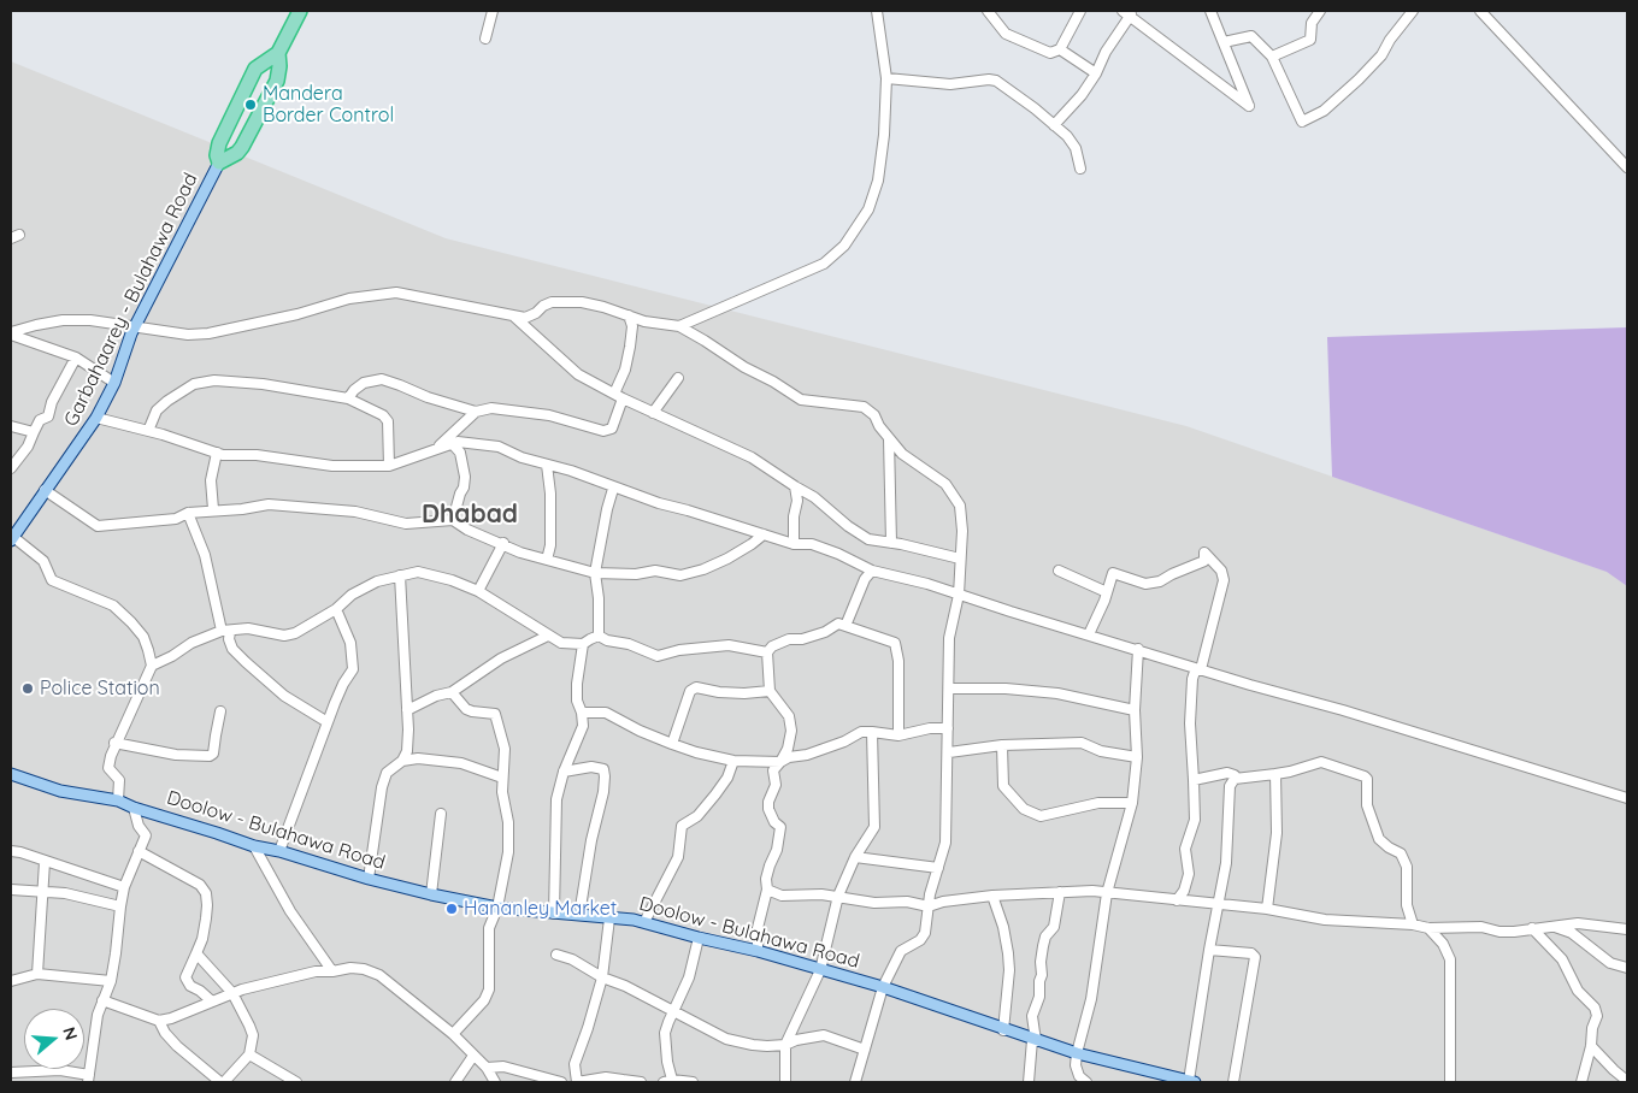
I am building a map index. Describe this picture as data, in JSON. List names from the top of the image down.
{
  "streets": {
    "main road": ["Garbahaarey - Bulahawa Road", "Doolow - Bulahawa Road"]
  },
  "districts": ["Dhabad"],
  "places": ["Mandera Border Control", "Police Station", "Hananley Market"],
  "north": "right"
}
